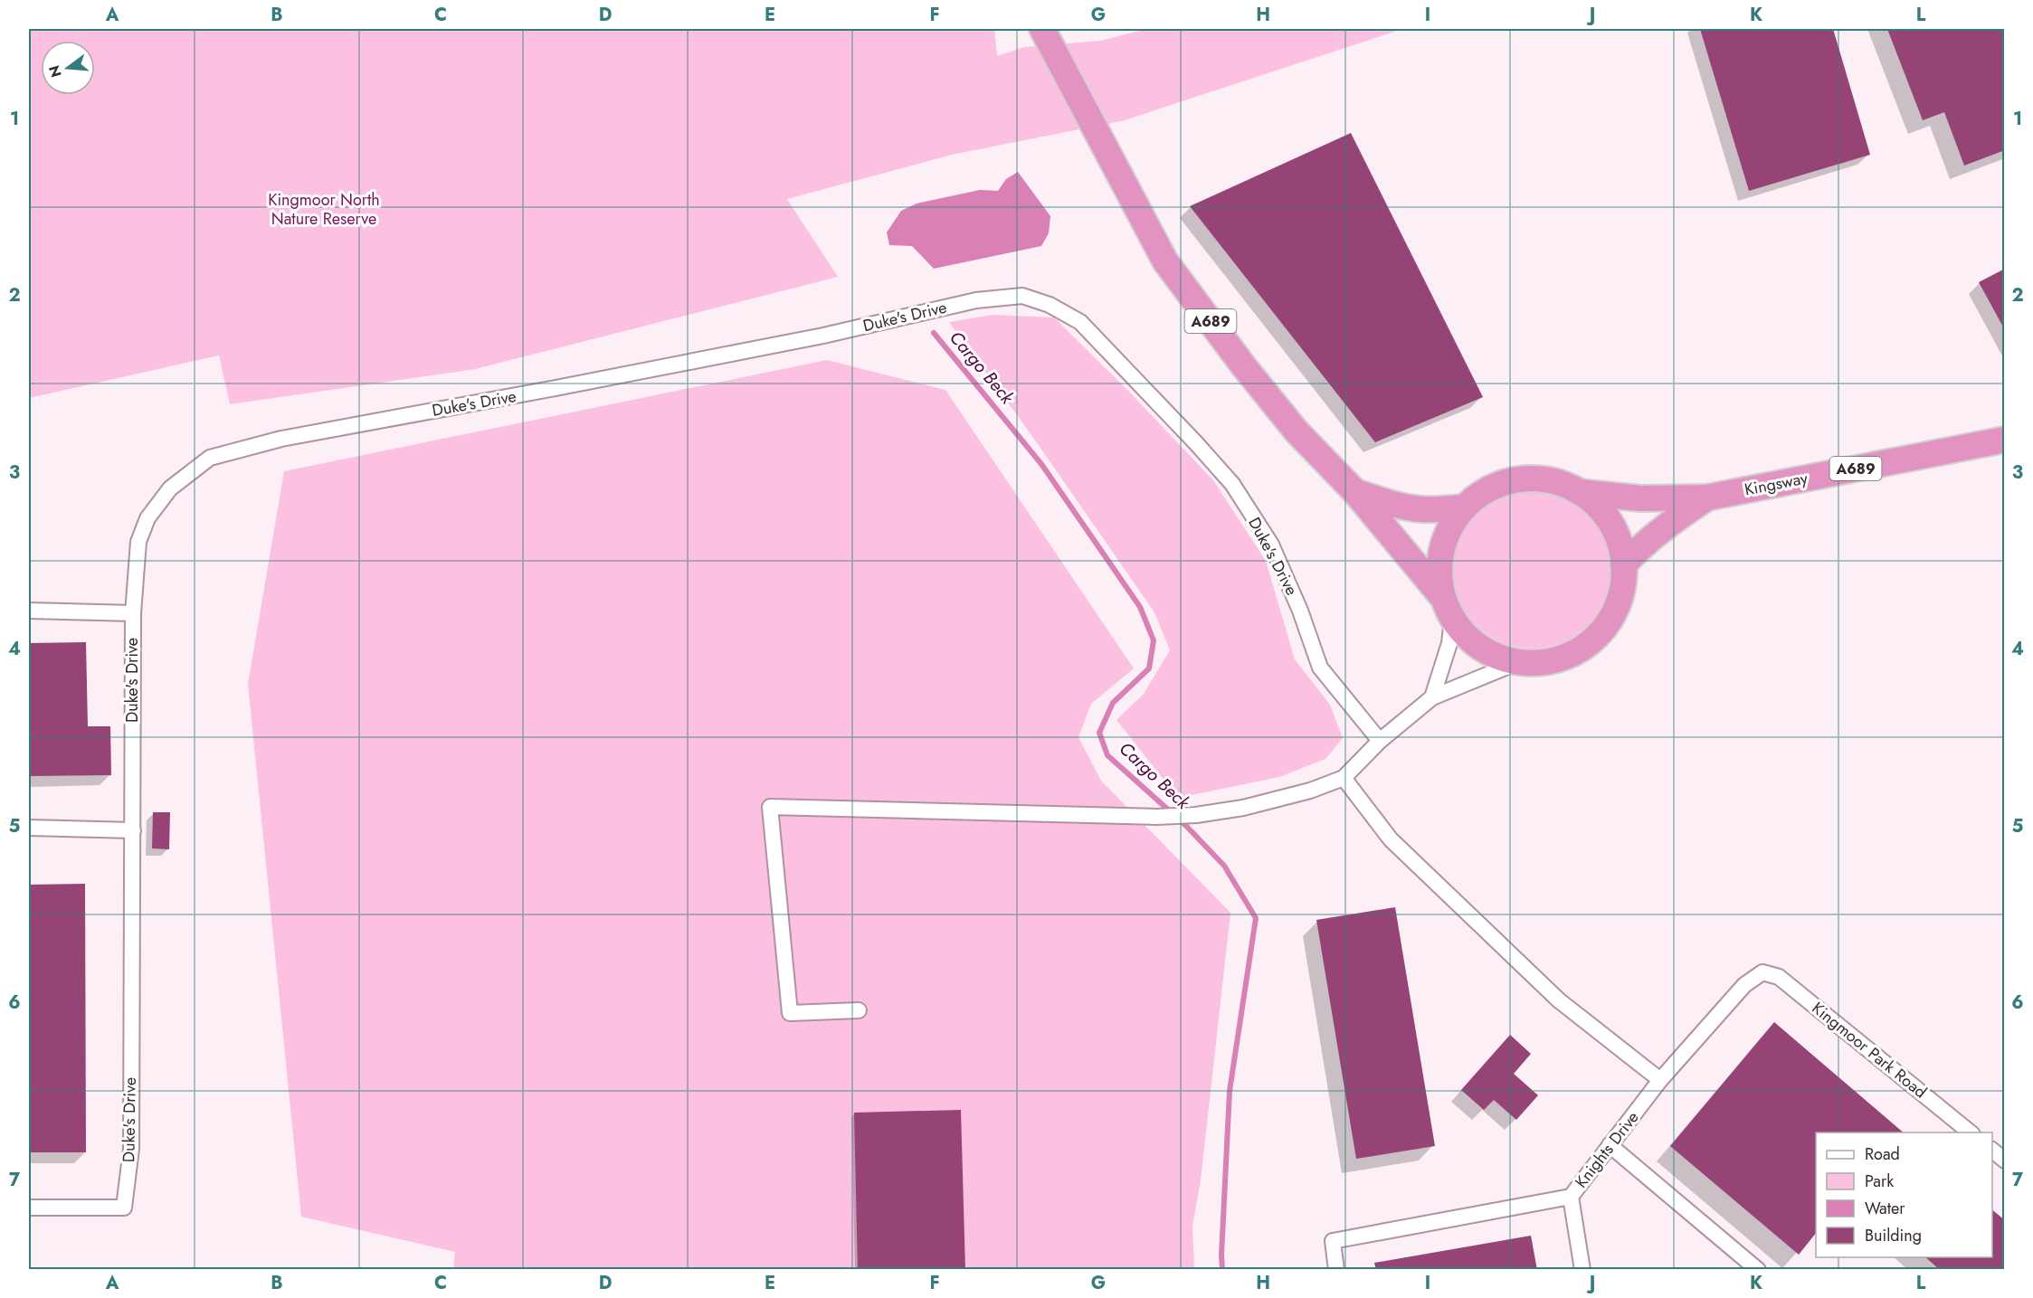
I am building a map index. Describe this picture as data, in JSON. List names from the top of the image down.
{
  "streets": {
    "highway": ["A689", "Kingsway"],
    "street": ["Duke's Drive", "Kingmoor Park Road", "Knights Drive"]
  },
  "crossings": [
    ["A689", "Kingsway"],
    ["Kingmoor Park Road", "Knights Drive"]
  ],
  "water": ["Cargo Beck"],
  "parks": ["Kingmoor North Nature Reserve"],
  "legend": [
    "Road",
    "Park",
    "Water",
    "Building"
  ],
  "north": "left",
  "grid": {
    "columns": [
      "A",
      "B",
      "C",
      "D",
      "E",
      "F",
      "G",
      "H",
      "I",
      "J",
      "K",
      "L"
    ],
    "rows": [
      "1",
      "2",
      "3",
      "4",
      "5",
      "6",
      "7"
    ]
  }
}
